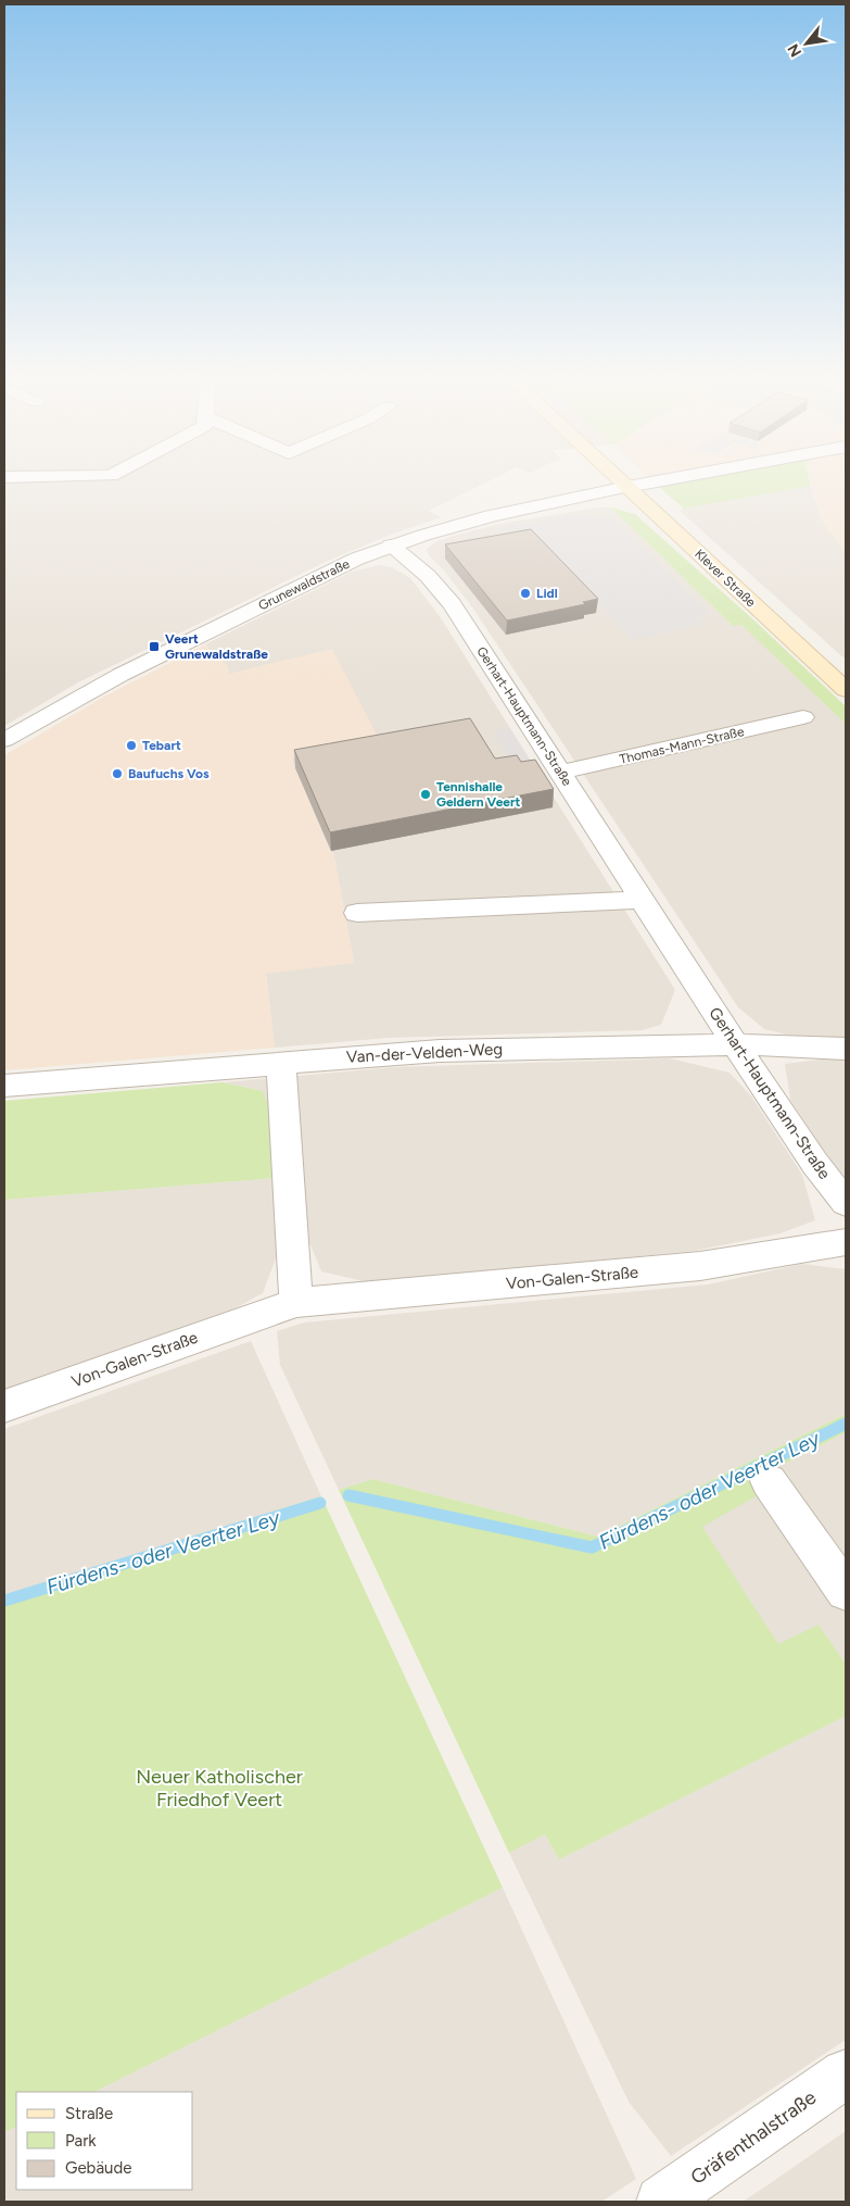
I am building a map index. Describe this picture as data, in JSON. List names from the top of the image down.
{
  "streets": {
    "main road": ["Klever Straße"],
    "street": [
      "Grunewaldstraße",
      "Gerhart-Hauptmann-Straße",
      "Thomas-Mann-Straße",
      "Van-der-Velden-Weg",
      "Von-Galen-Straße",
      "Gräfenthalstraße"
    ]
  },
  "crossings": [
    ["Klever Straße", "Grunewaldstraße"],
    ["Grunewaldstraße", "Gerhart-Hauptmann-Straße"],
    ["Gerhart-Hauptmann-Straße", "Thomas-Mann-Straße"],
    ["Gerhart-Hauptmann-Straße", "Van-der-Velden-Weg"]
  ],
  "water": ["Fürdens- oder Veerter Ley"],
  "parks": ["Neuer Katholischer Friedhof Veert"],
  "places": {
    "other": [
      "Lidl",
      "Tebart",
      "Baufuchs Vos",
      "Tennishalle Geldern Veert"
    ],
    "transit": ["Veert Grunewaldstraße"]
  },
  "legend": ["Straße", "Park", "Gebäude"],
  "north": "bottom left"
}
